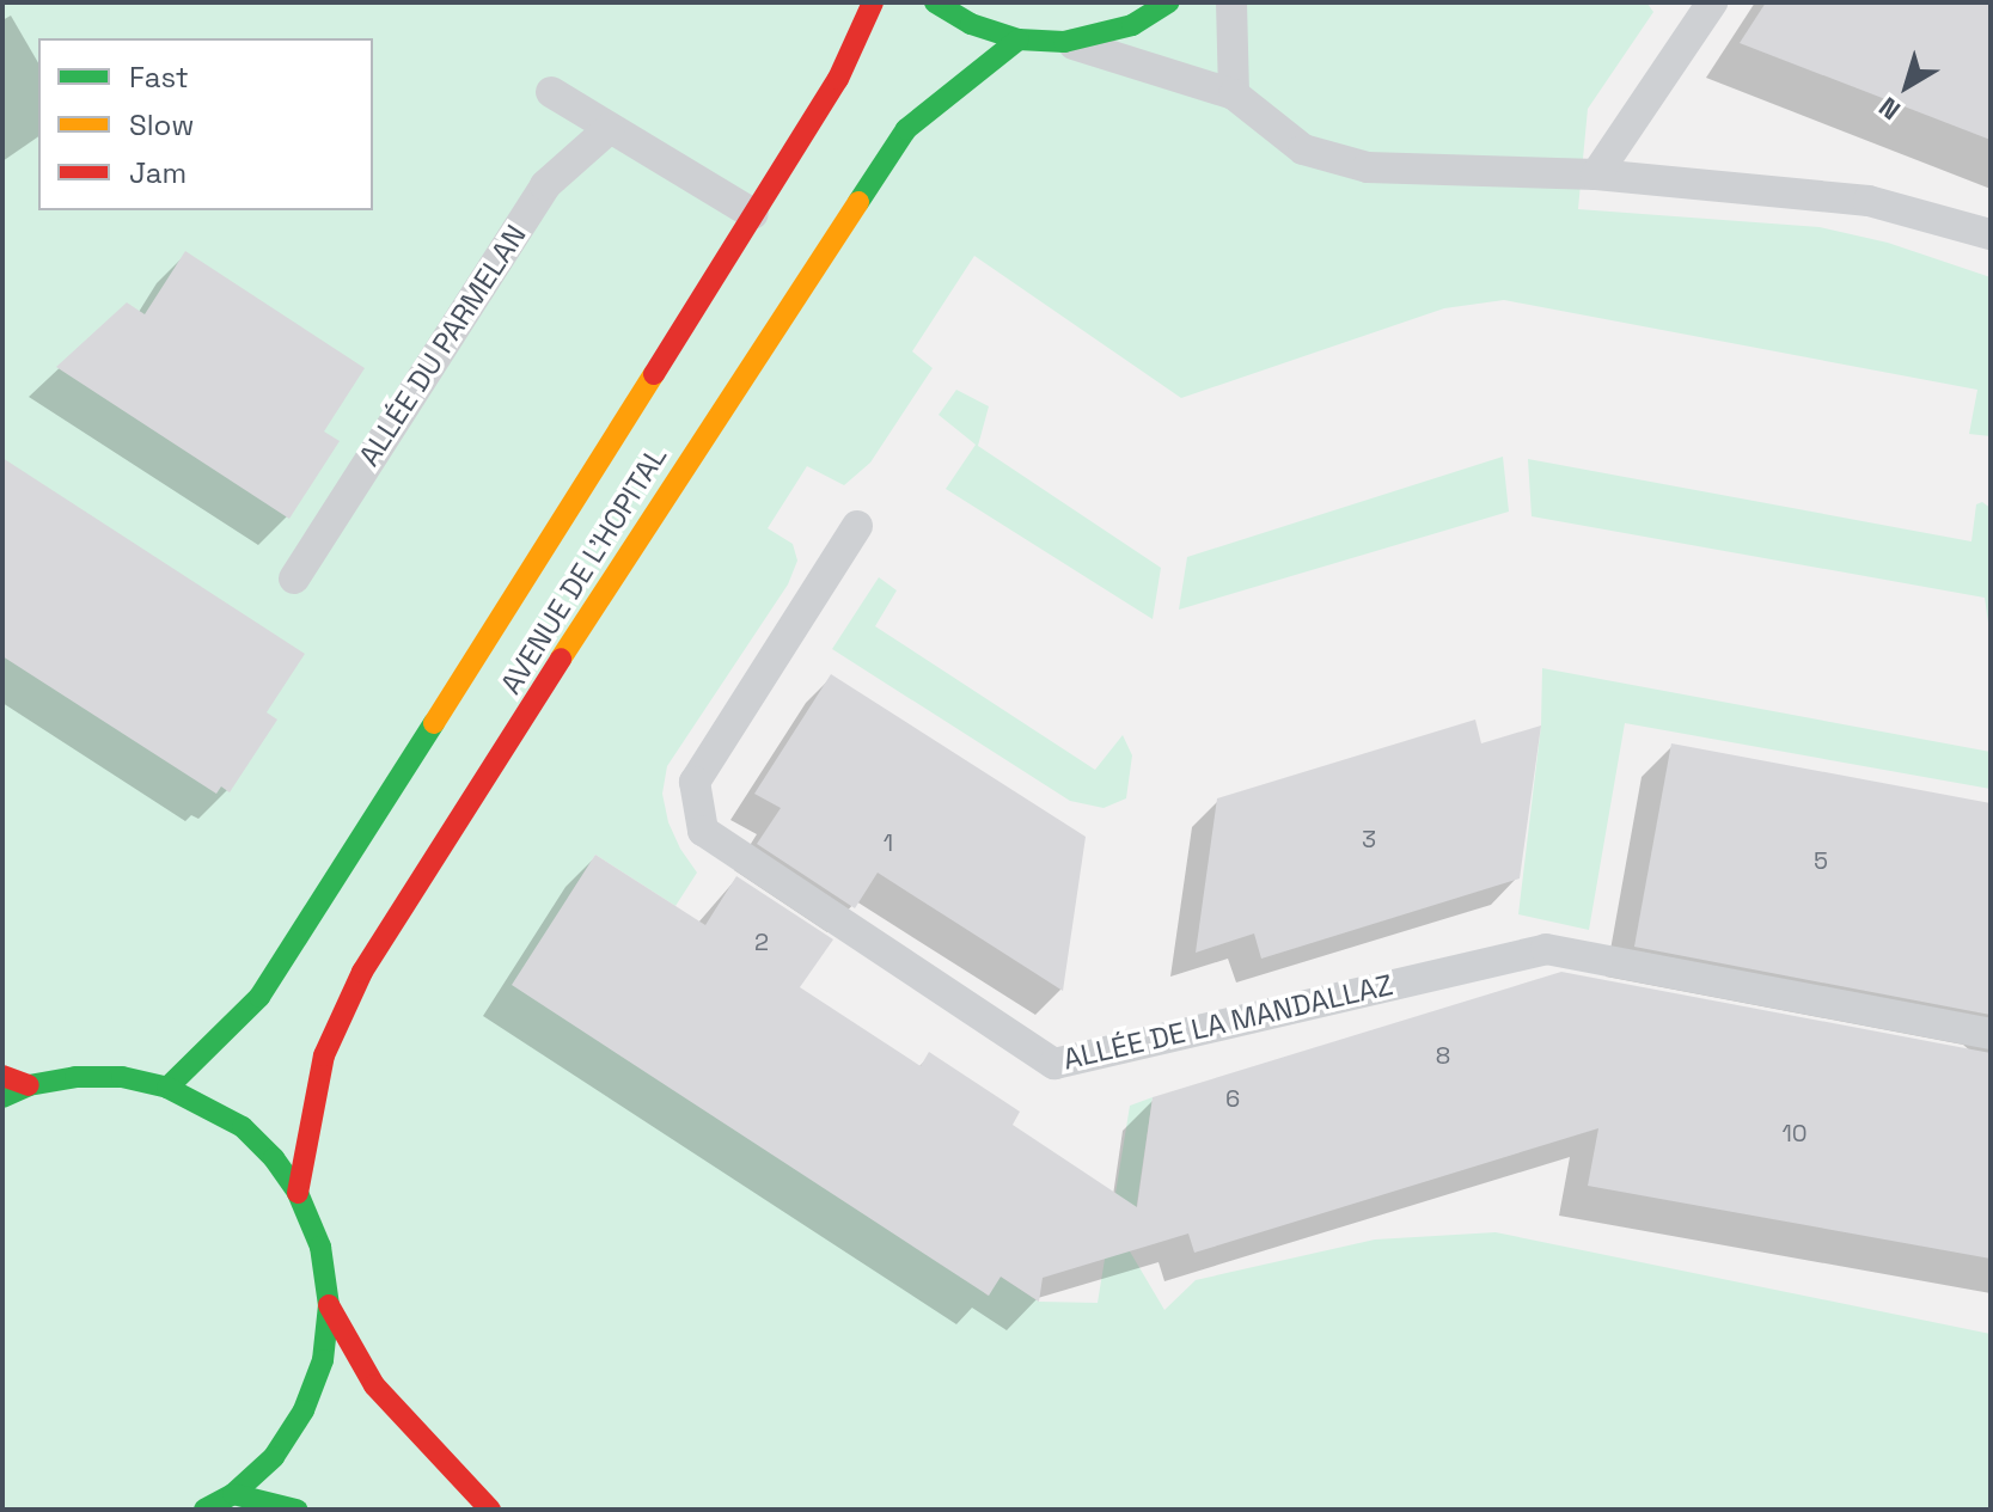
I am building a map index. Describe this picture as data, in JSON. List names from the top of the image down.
{
  "streets": {
    "main road": ["AVENUE DE L'HOPITAL"],
    "lane": ["ALLÉE DU PARMELAN", "ALLÉE DE LA MANDALLAZ"]
  },
  "house_numbers": [
    "3",
    "1",
    "5",
    "2",
    "8",
    "6",
    "10"
  ],
  "legend": ["Fast", "Slow", "Jam"],
  "north": "bottom left"
}
